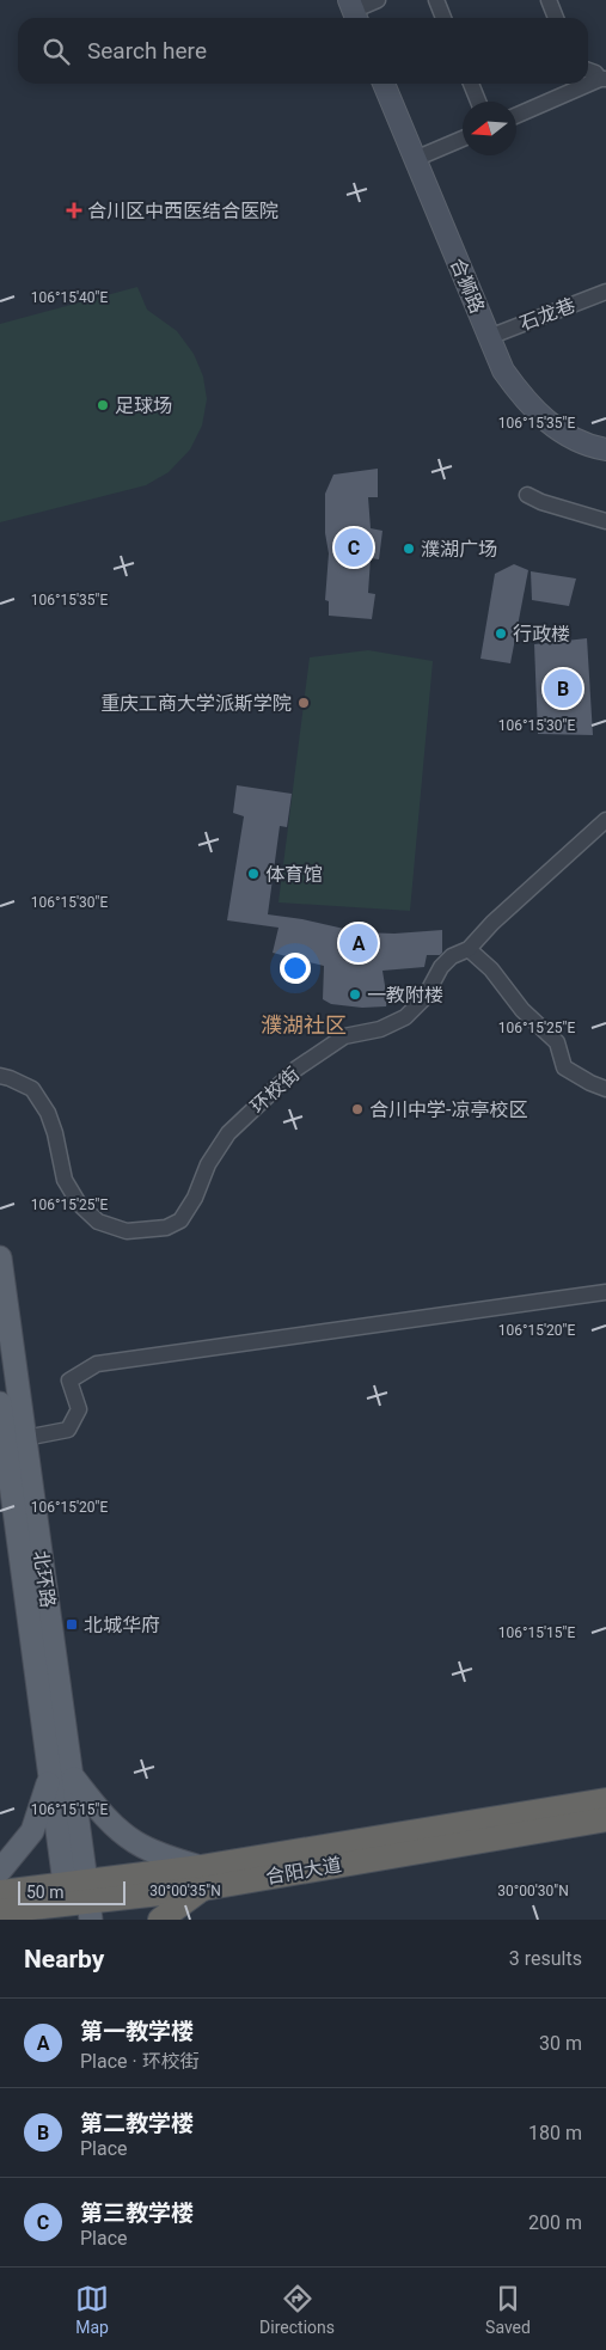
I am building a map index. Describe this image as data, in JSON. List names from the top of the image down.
{
  "streets": {
    "highway": ["合阳大道"],
    "main road": ["合狮路", "北环路"],
    "street": ["石龙巷", "环校街"]
  },
  "crossings": [
    ["合狮路", "石龙巷"],
    ["北环路", "合阳大道"]
  ],
  "districts": ["濮湖社区"],
  "places": {
    "health": ["合川区中西医结合医院"],
    "other": [
      "足球场",
      "濮湖广场",
      "行政楼",
      "重庆工商大学派斯学院",
      "体育馆",
      "一教附楼",
      "合川中学-凉亭校区"
    ],
    "transit": ["北城华府"]
  },
  "scale_bar": "50 m",
  "north": "left",
  "page": {
    "search": "Search here",
    "pins": ["C", "B", "A"],
    "scale": "50 m",
    "heading": ["Nearby", "3 results"],
    "list": [
      {
        "mark": "A",
        "name": "第一教学楼",
        "note": "Place · 环校街",
        "value": "30 m"
      },
      {
        "mark": "B",
        "name": "第二教学楼",
        "note": "Place",
        "value": "180 m"
      },
      {
        "mark": "C",
        "name": "第三教学楼",
        "note": "Place",
        "value": "200 m"
      }
    ],
    "nav": ["Map", "Directions", "Saved"]
  },
  "coordinates": [
    "106°15'40\"E",
    "106°15'35\"E",
    "106°15'30\"E",
    "106°15'25\"E",
    "106°15'20\"E",
    "106°15'15\"E",
    "30°00'35\"N",
    "30°00'30\"N"
  ]
}
